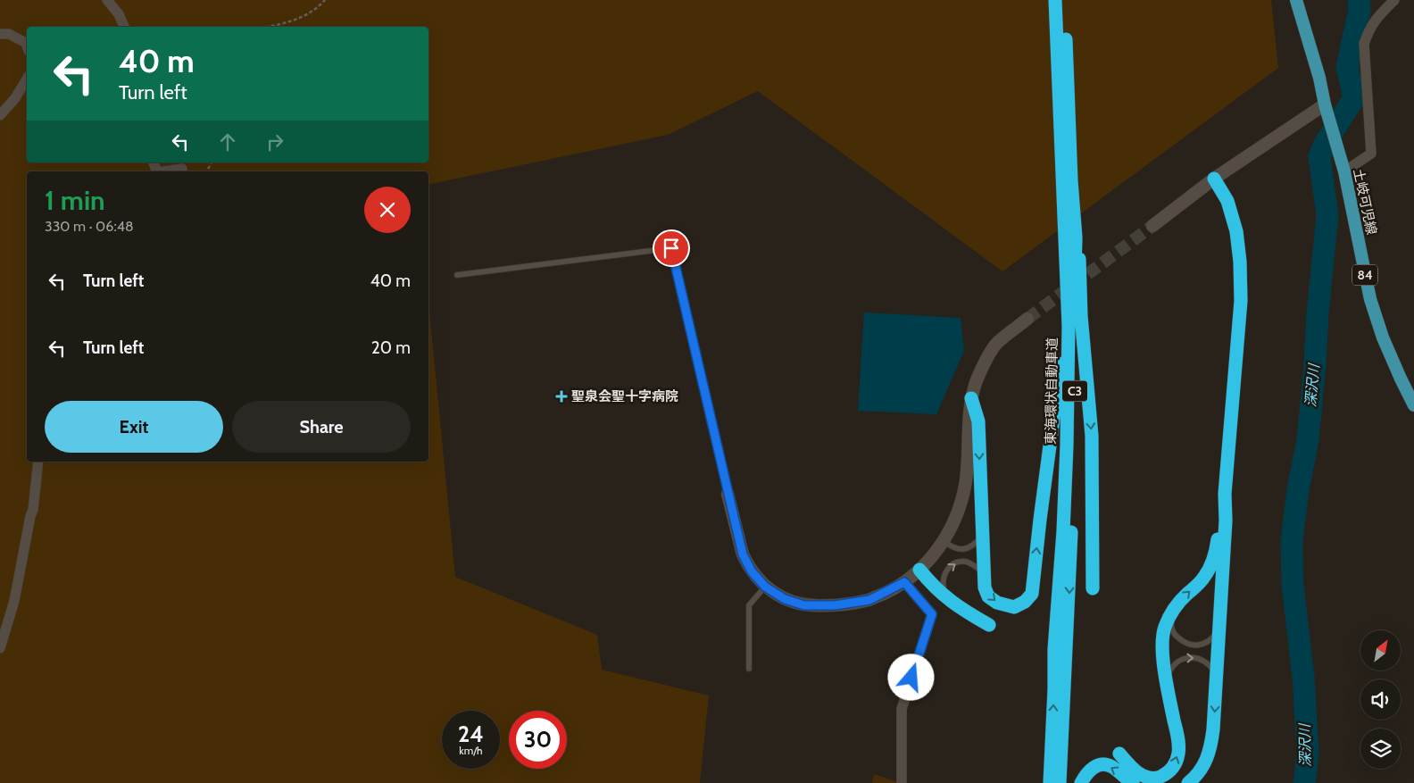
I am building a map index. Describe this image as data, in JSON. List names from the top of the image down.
{
  "streets": {
    "highway": ["東海環状自動車道", "C3"],
    "main road": ["土岐可児線", "84"]
  },
  "water": ["深沢川"],
  "places": {
    "health": ["聖泉会聖十字病院"]
  },
  "north": "top right",
  "page": {
    "turn": ["40 m", "Turn left"],
    "heading": ["1 min", "330 m · 06:48"],
    "list": [
      {
        "name": "Turn left",
        "value": "40 m"
      },
      {
        "name": "Turn left",
        "value": "20 m"
      }
    ],
    "buttons": ["Exit", "Share"],
    "speed": "24 km/h",
    "limit": "30"
  }
}
